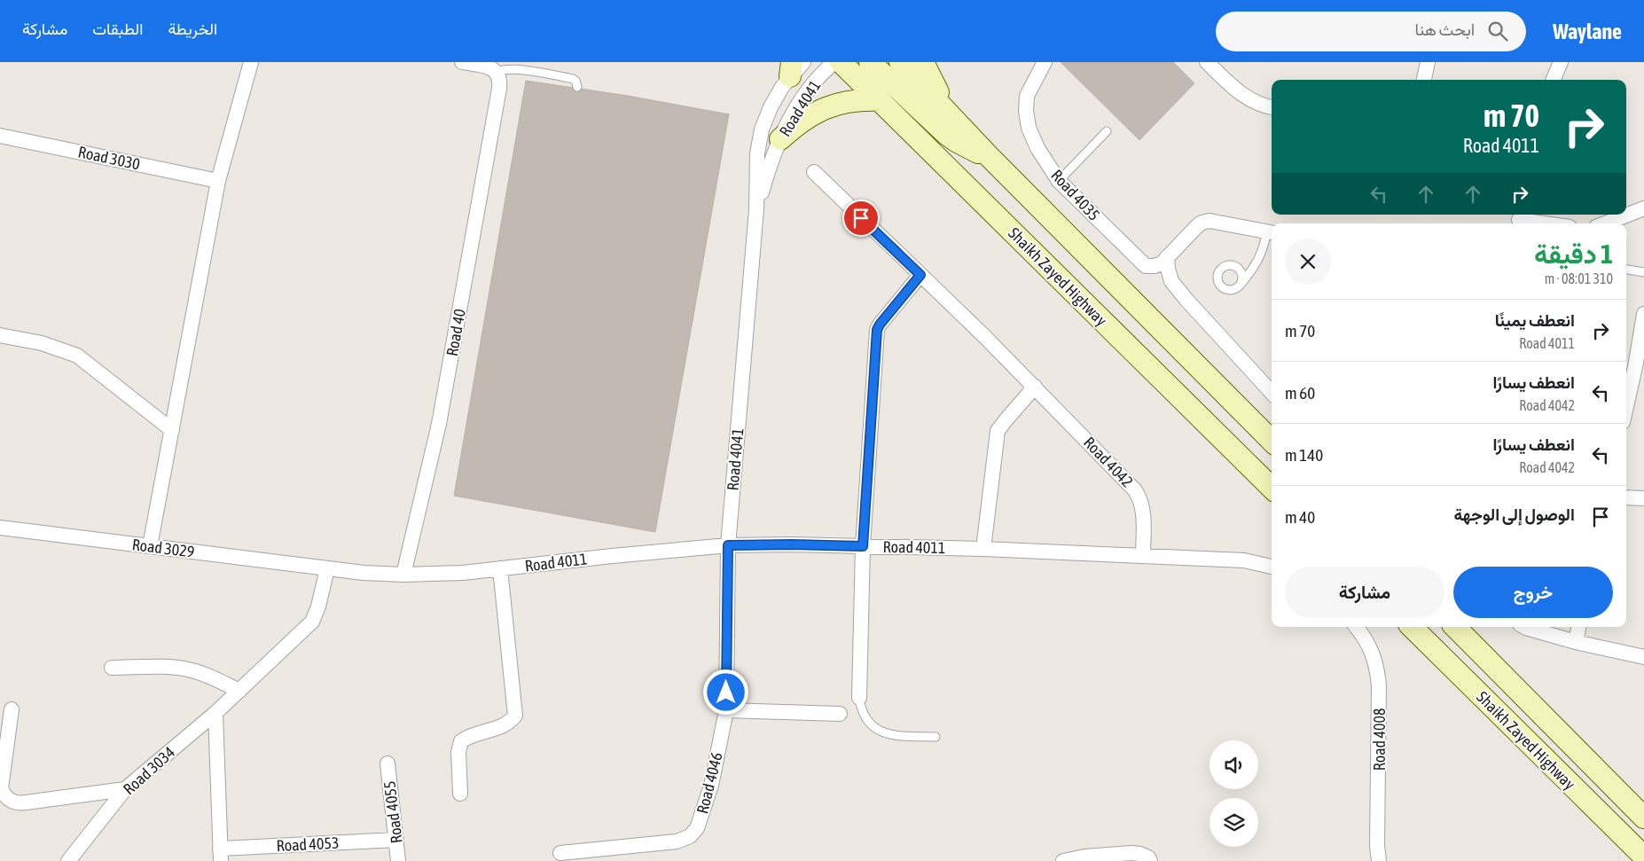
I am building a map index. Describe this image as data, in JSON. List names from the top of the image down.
{
  "streets": {
    "main road": ["Shaikh Zayed Highway"],
    "street": [
      "Road 4041",
      "Road 3030",
      "Road 4035",
      "Road 40",
      "Road 4042",
      "Road 4011",
      "Road 3029",
      "Road 4008",
      "Road 3034",
      "Road 4046",
      "Road 4055",
      "Road 4053"
    ]
  },
  "crossings": [
    ["Road 4041", "Road 4011"],
    ["Road 4041", "Road 4046"],
    ["Road 40", "Road 4011"],
    ["Road 4042", "Road 4011"],
    ["Road 4011", "Road 3029"],
    ["Road 4011", "Road 3034"],
    ["Road 3029", "Road 3034"],
    ["Road 3034", "Road 4053"],
    ["Road 4055", "Road 4053"]
  ],
  "page": {
    "header": "Waylane",
    "search": "ابحث هنا",
    "nav": ["الخريطة", "الطبقات", "مشاركة"],
    "turn": ["70 m", "Road 4011"],
    "heading": ["1 دقيقة", "310 m · 08:01"],
    "list": [
      {
        "name": "انعطف يمينًا",
        "note": "Road 4011",
        "value": "70 m"
      },
      {
        "name": "انعطف يسارًا",
        "note": "Road 4042",
        "value": "60 m"
      },
      {
        "name": "انعطف يسارًا",
        "note": "Road 4042",
        "value": "140 m"
      },
      {
        "name": "الوصول إلى الوجهة",
        "value": "40 m"
      }
    ],
    "buttons": ["خروج", "مشاركة"]
  }
}
